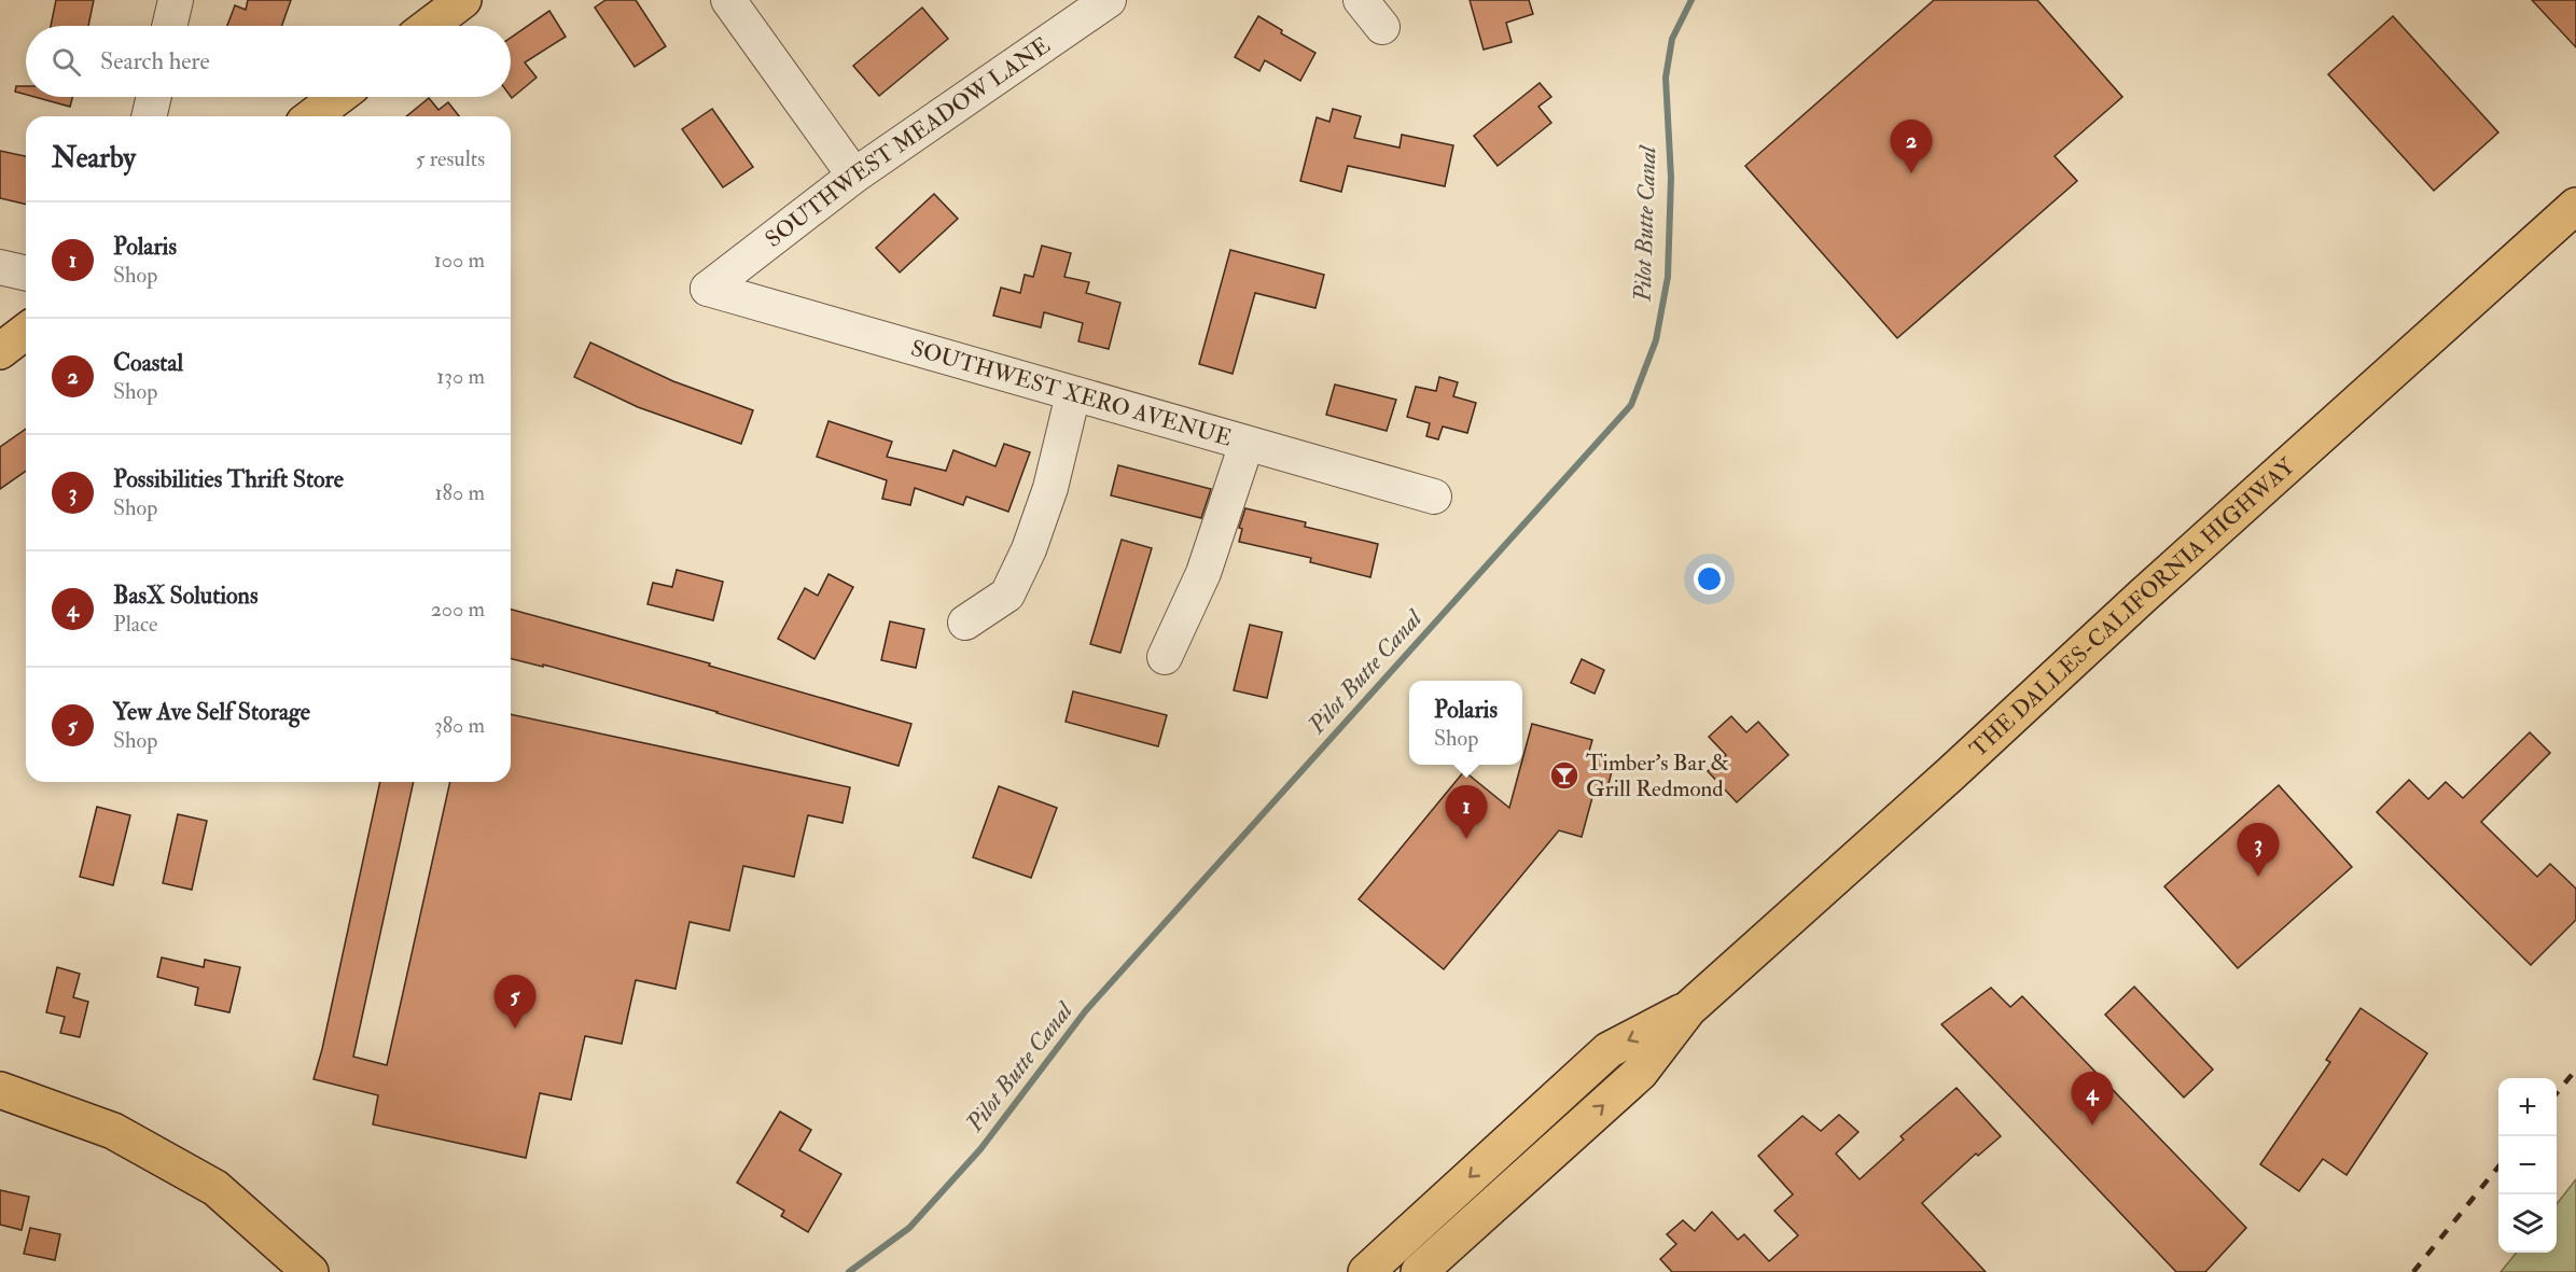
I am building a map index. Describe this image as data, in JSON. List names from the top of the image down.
{
  "streets": {
    "main road": ["THE DALLES-CALIFORNIA HIGHWAY"],
    "street": ["SOUTHWEST MEADOW LANE", "SOUTHWEST XERO AVENUE"]
  },
  "crossings": [
    ["SOUTHWEST MEADOW LANE", "SOUTHWEST XERO AVENUE"]
  ],
  "water": ["Pilot Butte Canal"],
  "places": {
    "bar": ["Timber's Bar & Grill Redmond"]
  },
  "page": {
    "search": "Search here",
    "heading": ["Nearby", "5 results"],
    "pins": [
      "2",
      "1",
      "3",
      "5",
      "4"
    ],
    "list": [
      {
        "mark": "1",
        "name": "Polaris",
        "note": "Shop",
        "value": "100 m"
      },
      {
        "mark": "2",
        "name": "Coastal",
        "note": "Shop",
        "value": "130 m"
      },
      {
        "mark": "3",
        "name": "Possibilities Thrift Store",
        "note": "Shop",
        "value": "180 m"
      },
      {
        "mark": "4",
        "name": "BasX Solutions",
        "note": "Place",
        "value": "200 m"
      },
      {
        "mark": "5",
        "name": "Yew Ave Self Storage",
        "note": "Shop",
        "value": "380 m"
      }
    ],
    "popup": ["Polaris", "Shop"],
    "map_buttons": ["+", "−"]
  }
}
